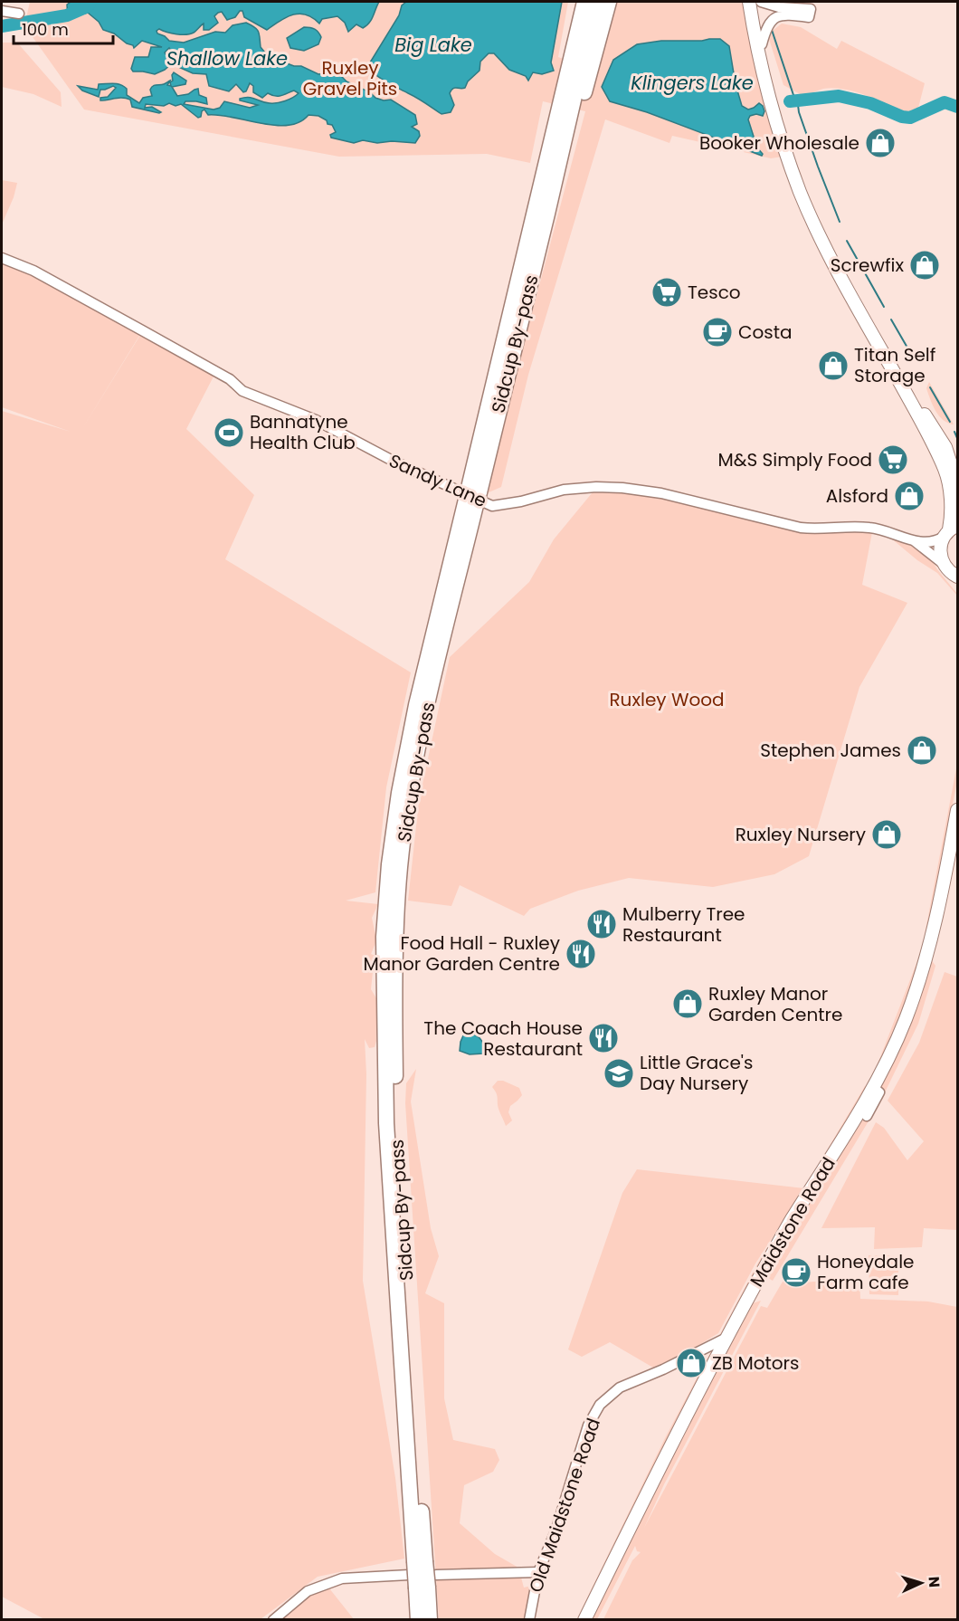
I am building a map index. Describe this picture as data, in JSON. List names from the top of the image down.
{
  "streets": {
    "highway": ["Sidcup By-pass"],
    "main road": ["Maidstone Road"],
    "street": ["Sandy Lane", "Old Maidstone Road"]
  },
  "crossings": [
    ["Maidstone Road", "Old Maidstone Road"]
  ],
  "water": ["Big Lake", "Shallow Lake", "Klingers Lake"],
  "parks": ["Ruxley Gravel Pits", "Ruxley Wood"],
  "places": {
    "shop": [
      "Booker Wholesale",
      "Screwfix",
      "Titan Self Storage",
      "Alsford",
      "Stephen James",
      "Ruxley Nursery",
      "Ruxley Manor Garden Centre",
      "ZB Motors"
    ],
    "supermarket": ["Tesco", "M&S Simply Food"],
    "cafe": ["Costa", "Honeydale Farm cafe"],
    "sports": ["Bannatyne Health Club"],
    "restaurant": ["Mulberry Tree Restaurant", "Food Hall - Ruxley Manor Garden Centre", "The Coach House Restaurant"],
    "school or university": ["Little Grace's Day Nursery"]
  },
  "scale_bar": "100 m",
  "north": "right"
}
